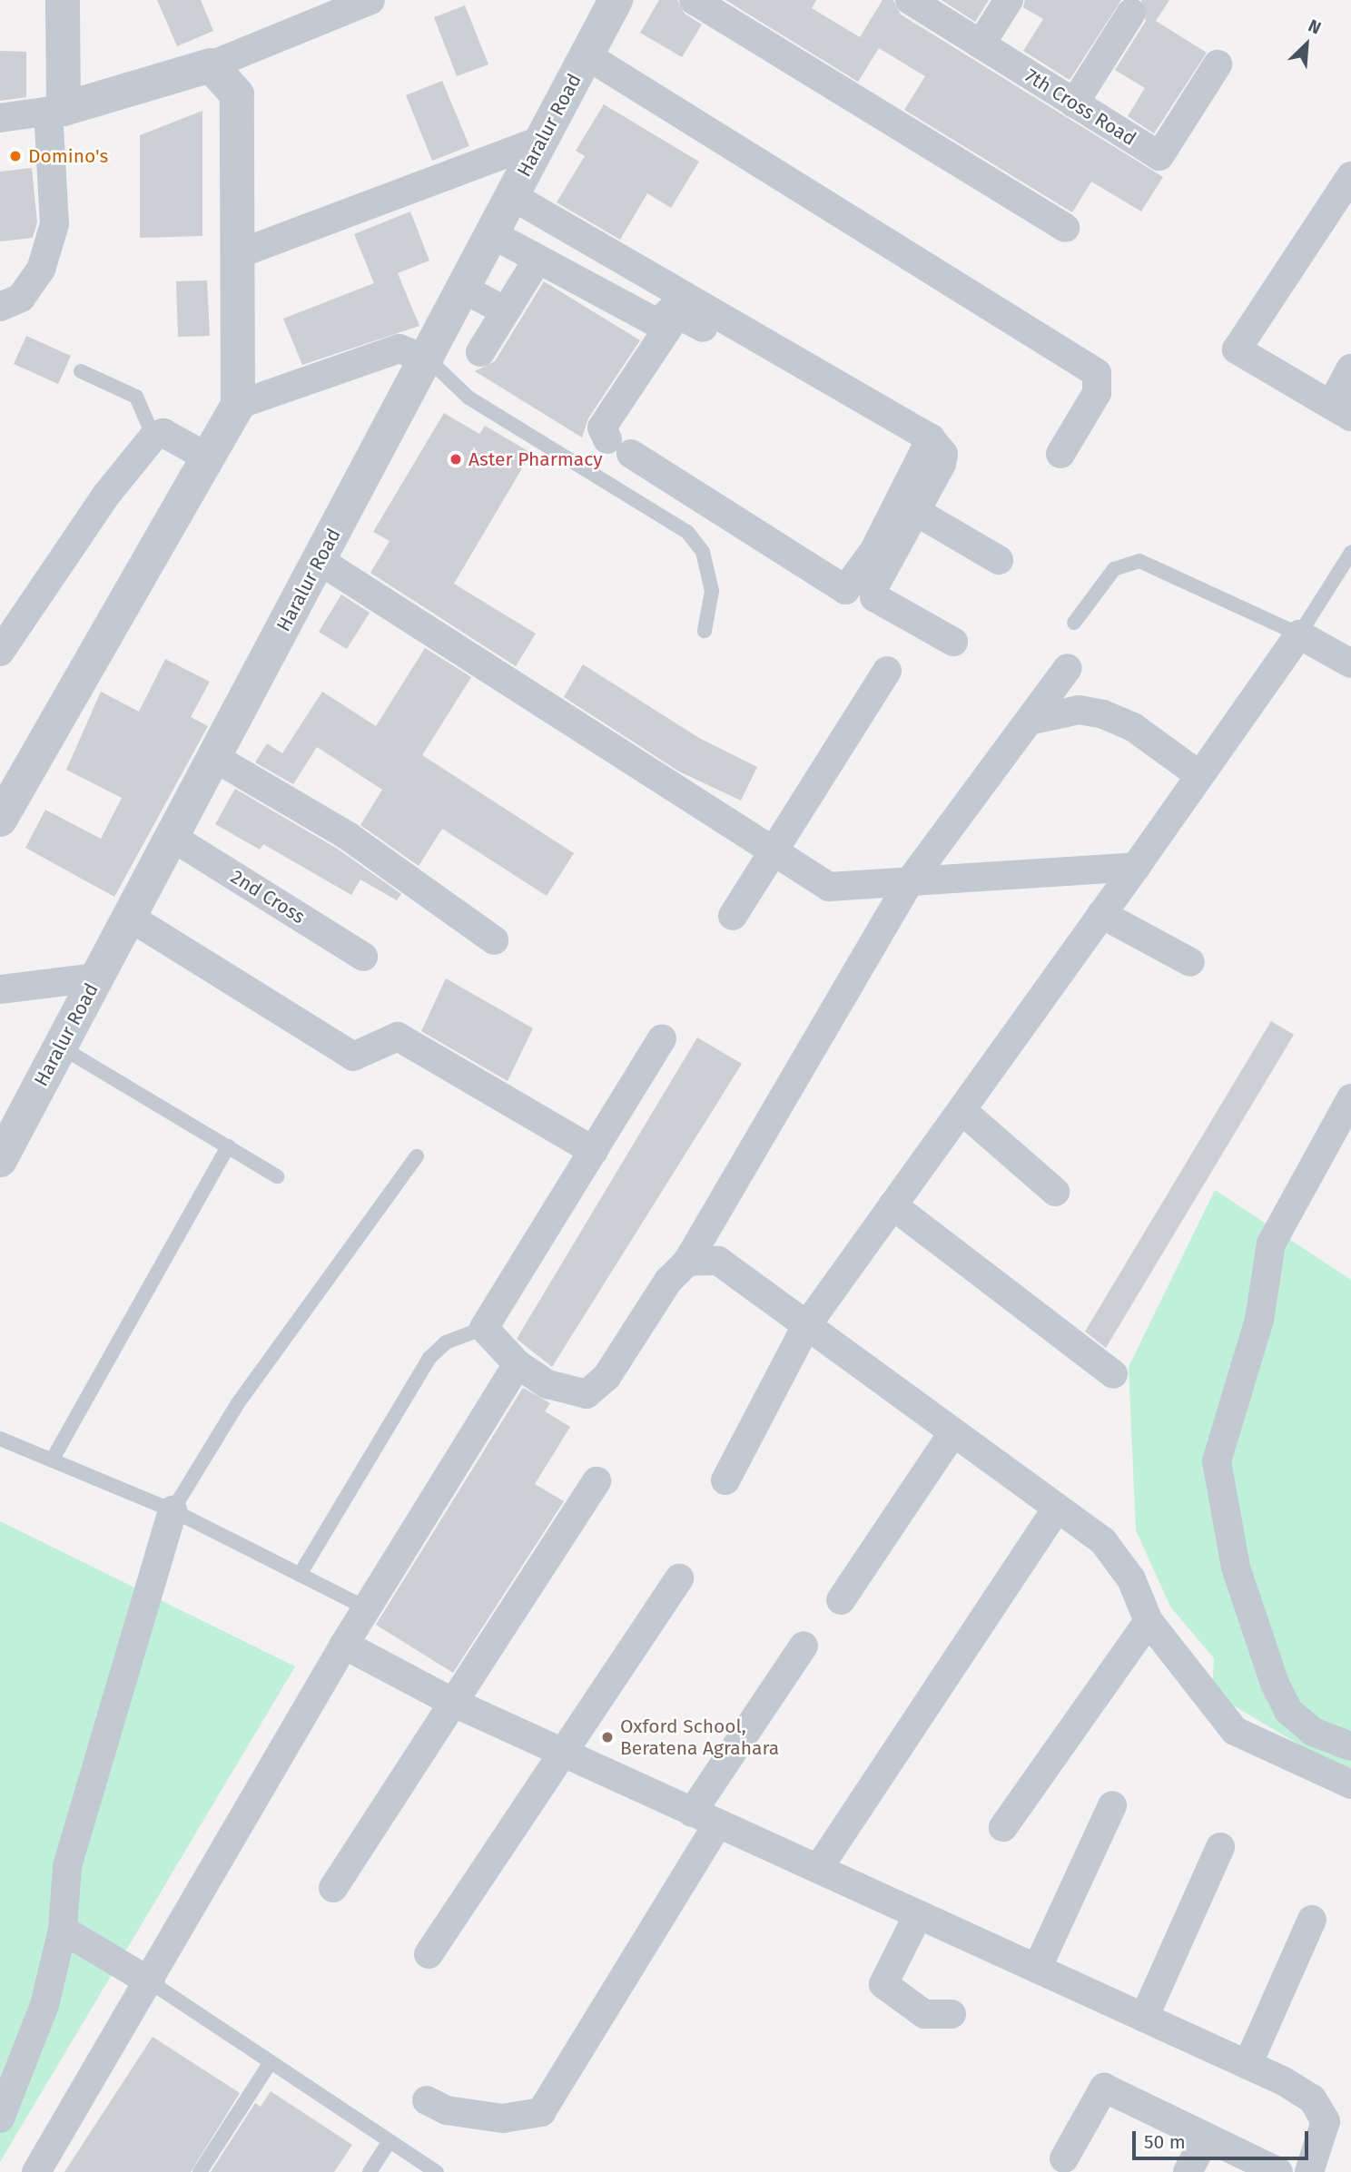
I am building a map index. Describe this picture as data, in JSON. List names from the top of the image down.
{
  "streets": {
    "street": ["7th Cross Road", "Haralur Road", "2nd Cross"]
  },
  "crossings": [
    ["Haralur Road", "2nd Cross"]
  ],
  "places": ["Domino's", "Aster Pharmacy", "Oxford School, Beratena Agrahara"],
  "scale_bar": "50 m",
  "north": "top right"
}
